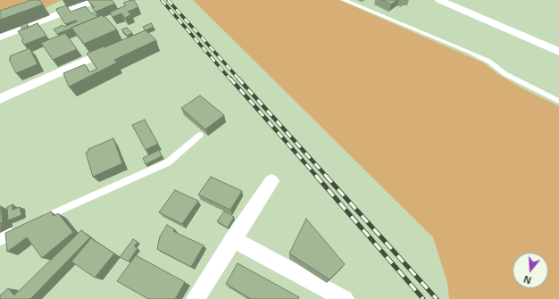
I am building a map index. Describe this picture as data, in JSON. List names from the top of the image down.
{
  "north": "bottom"
}
